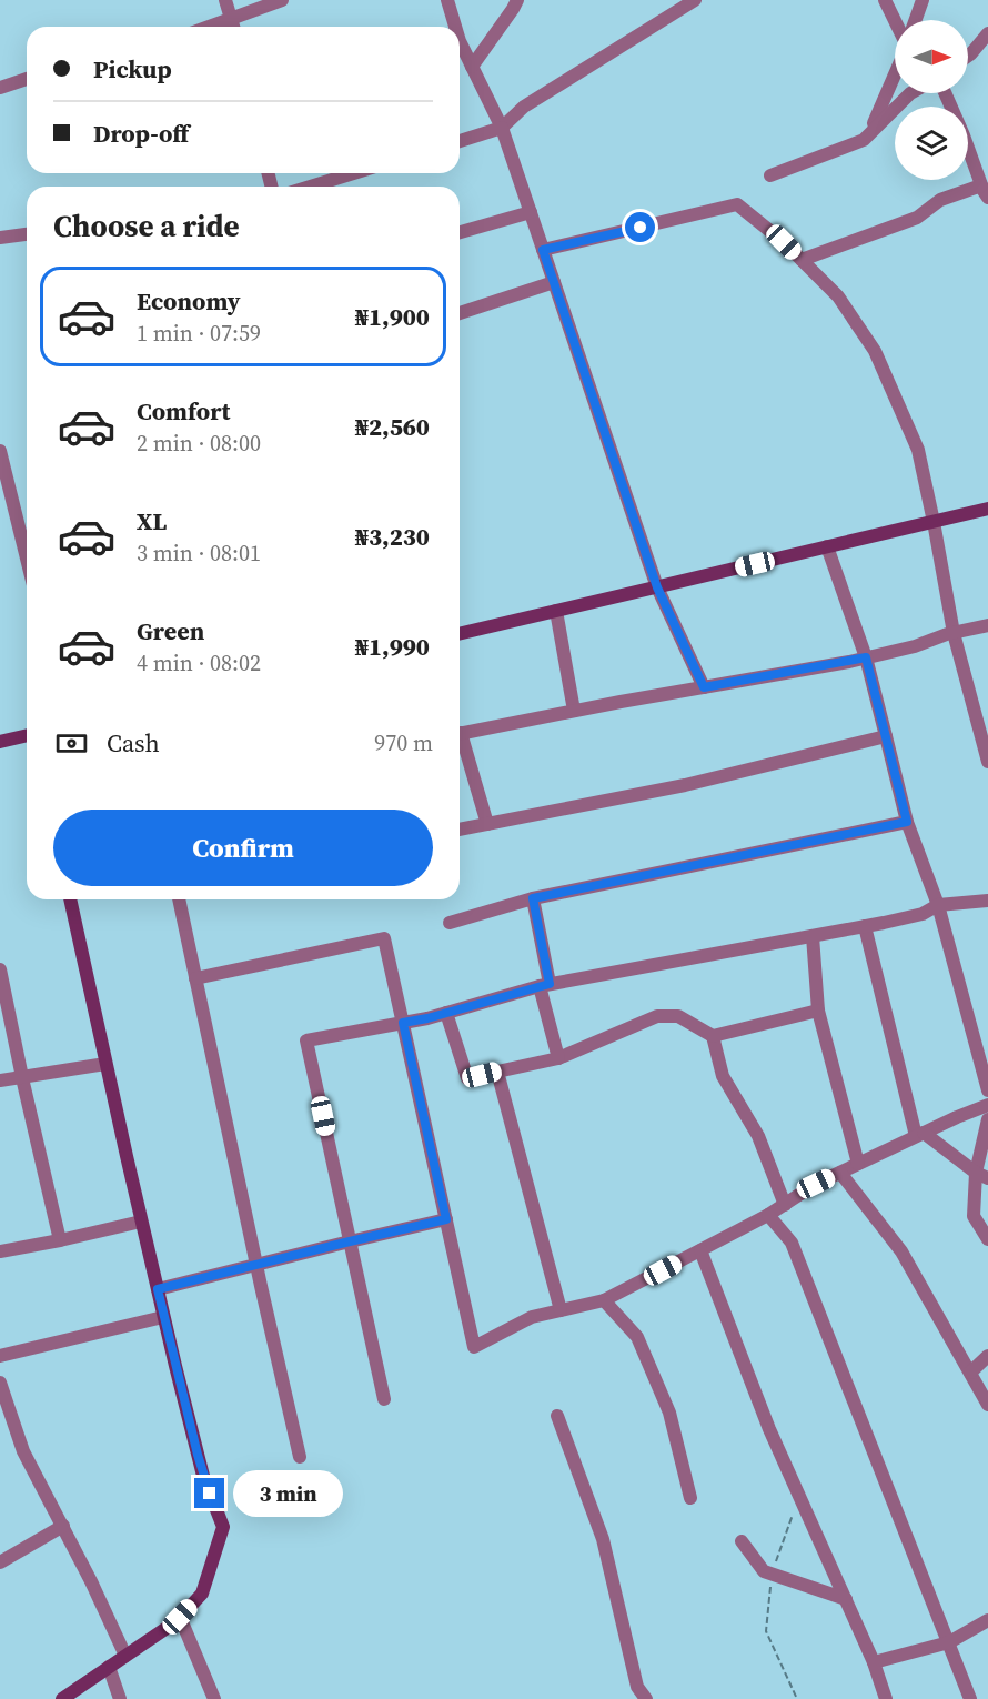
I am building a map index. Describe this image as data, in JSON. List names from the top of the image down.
{
  "north": "right",
  "page": {
    "banner": ["Pickup", "Drop-off"],
    "heading": "Choose a ride",
    "list": [
      {
        "name": "Economy",
        "note": "1 min · 07:59",
        "value": "₦1,900"
      },
      {
        "name": "Comfort",
        "note": "2 min · 08:00",
        "value": "₦2,560"
      },
      {
        "name": "XL",
        "note": "3 min · 08:01",
        "value": "₦3,230"
      },
      {
        "name": "Green",
        "note": "4 min · 08:02",
        "value": "₦1,990"
      }
    ],
    "pay": ["Cash", "970 m"],
    "buttons": "Confirm",
    "bubble": "3 min"
  }
}
